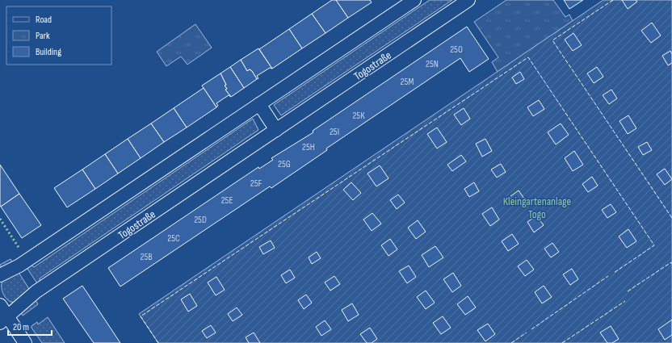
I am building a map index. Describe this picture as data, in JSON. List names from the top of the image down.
{
  "streets": {
    "street": ["Togostraße"]
  },
  "parks": ["Kleingartenanlage Togo"],
  "house_numbers": [
    "25O",
    "25N",
    "25M",
    "25K",
    "25I",
    "25H",
    "25G",
    "25F",
    "25E",
    "25D",
    "25C",
    "25B"
  ],
  "legend": ["Road", "Park", "Building"],
  "scale_bar": "20 m"
}
